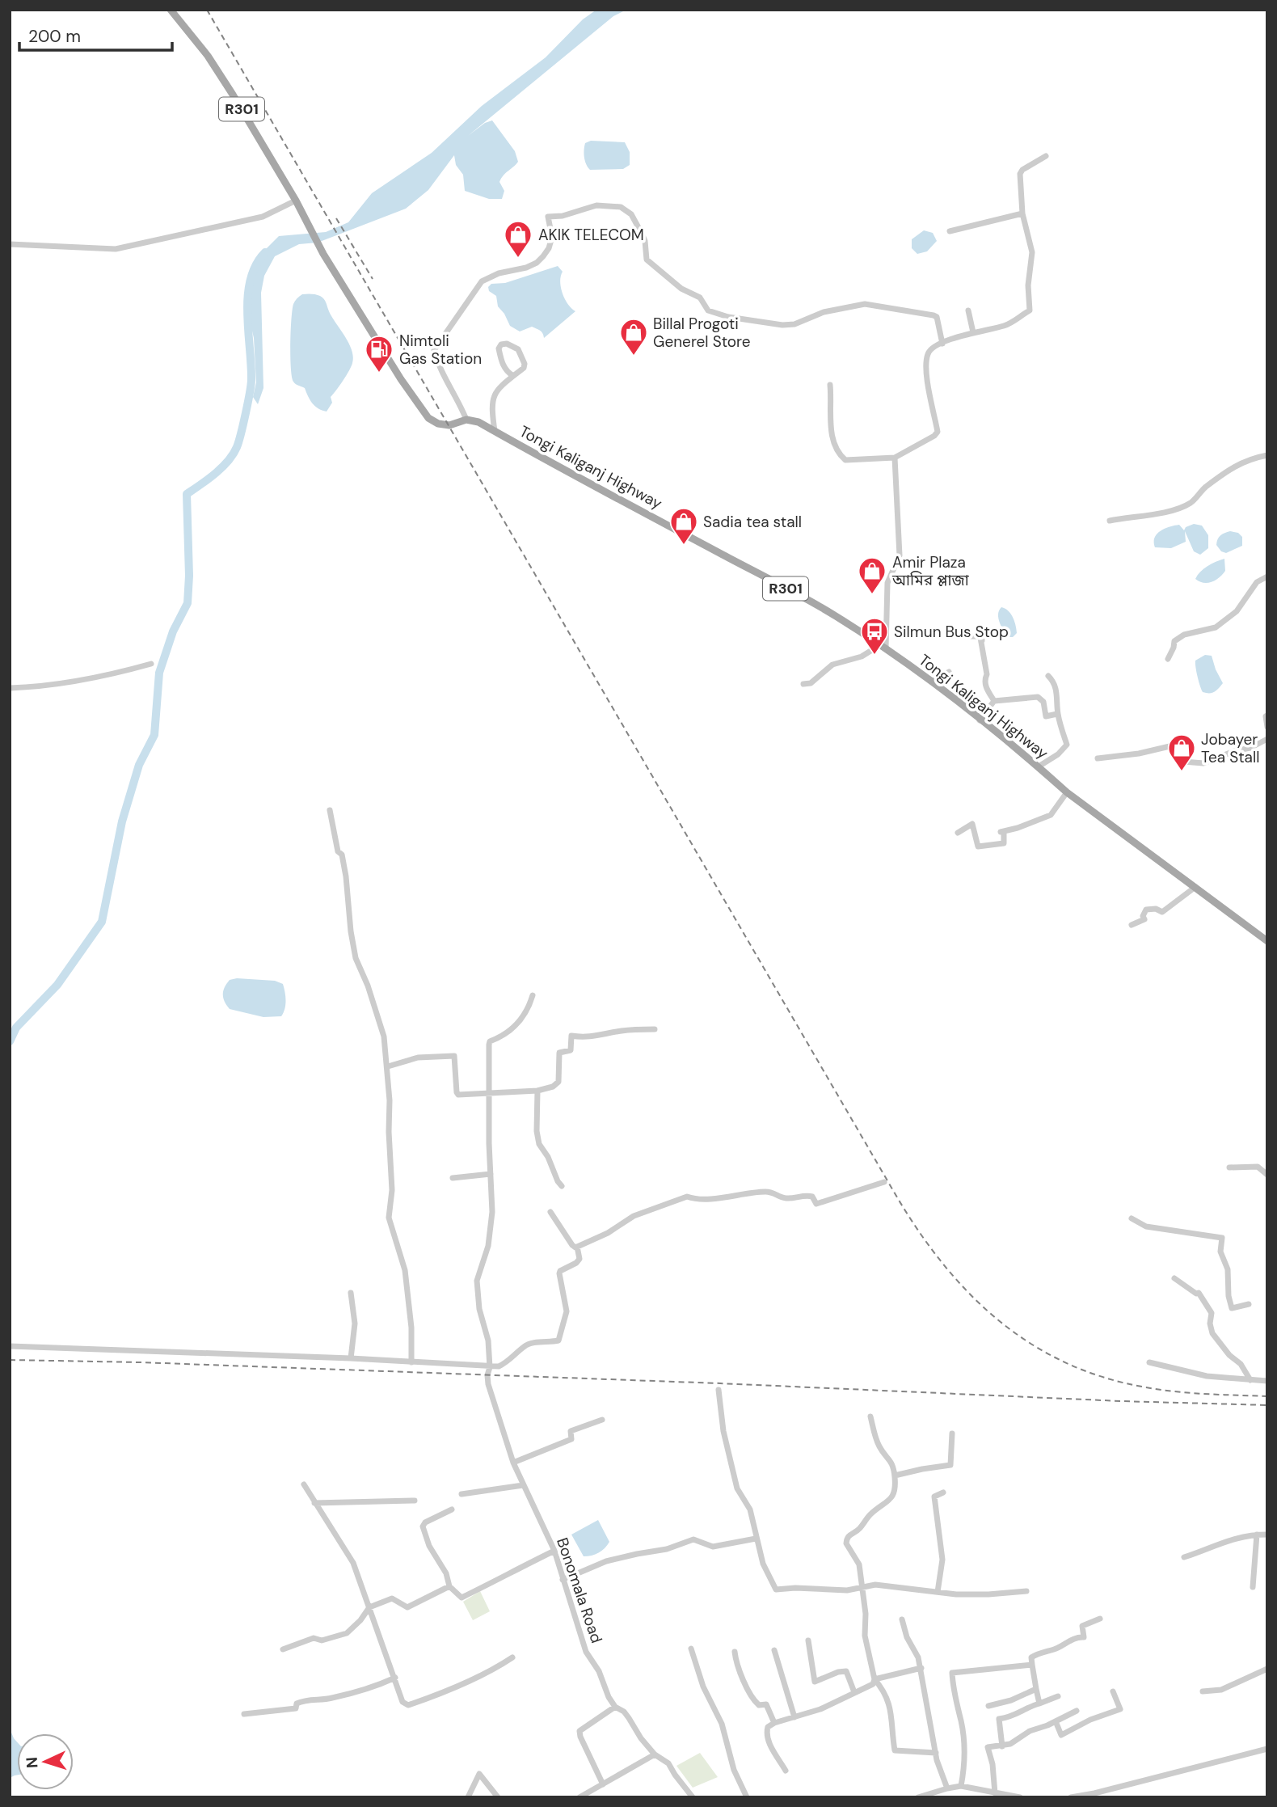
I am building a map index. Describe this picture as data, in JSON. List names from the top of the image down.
{
  "streets": {
    "main road": ["R301", "Tongi Kaliganj Highway"],
    "street": ["Bonomala Road"]
  },
  "places": {
    "shop": [
      "AKIK TELECOM",
      "Billal Progoti Generel Store",
      "Sadia tea stall",
      "Amir Plaza আমির প্লাজা",
      "Jobayer Tea Stall"
    ],
    "fuel station": ["Nimtoli Gas Station"],
    "bus stop": ["Silmun Bus Stop"]
  },
  "scale_bar": "200 m",
  "north": "left"
}
